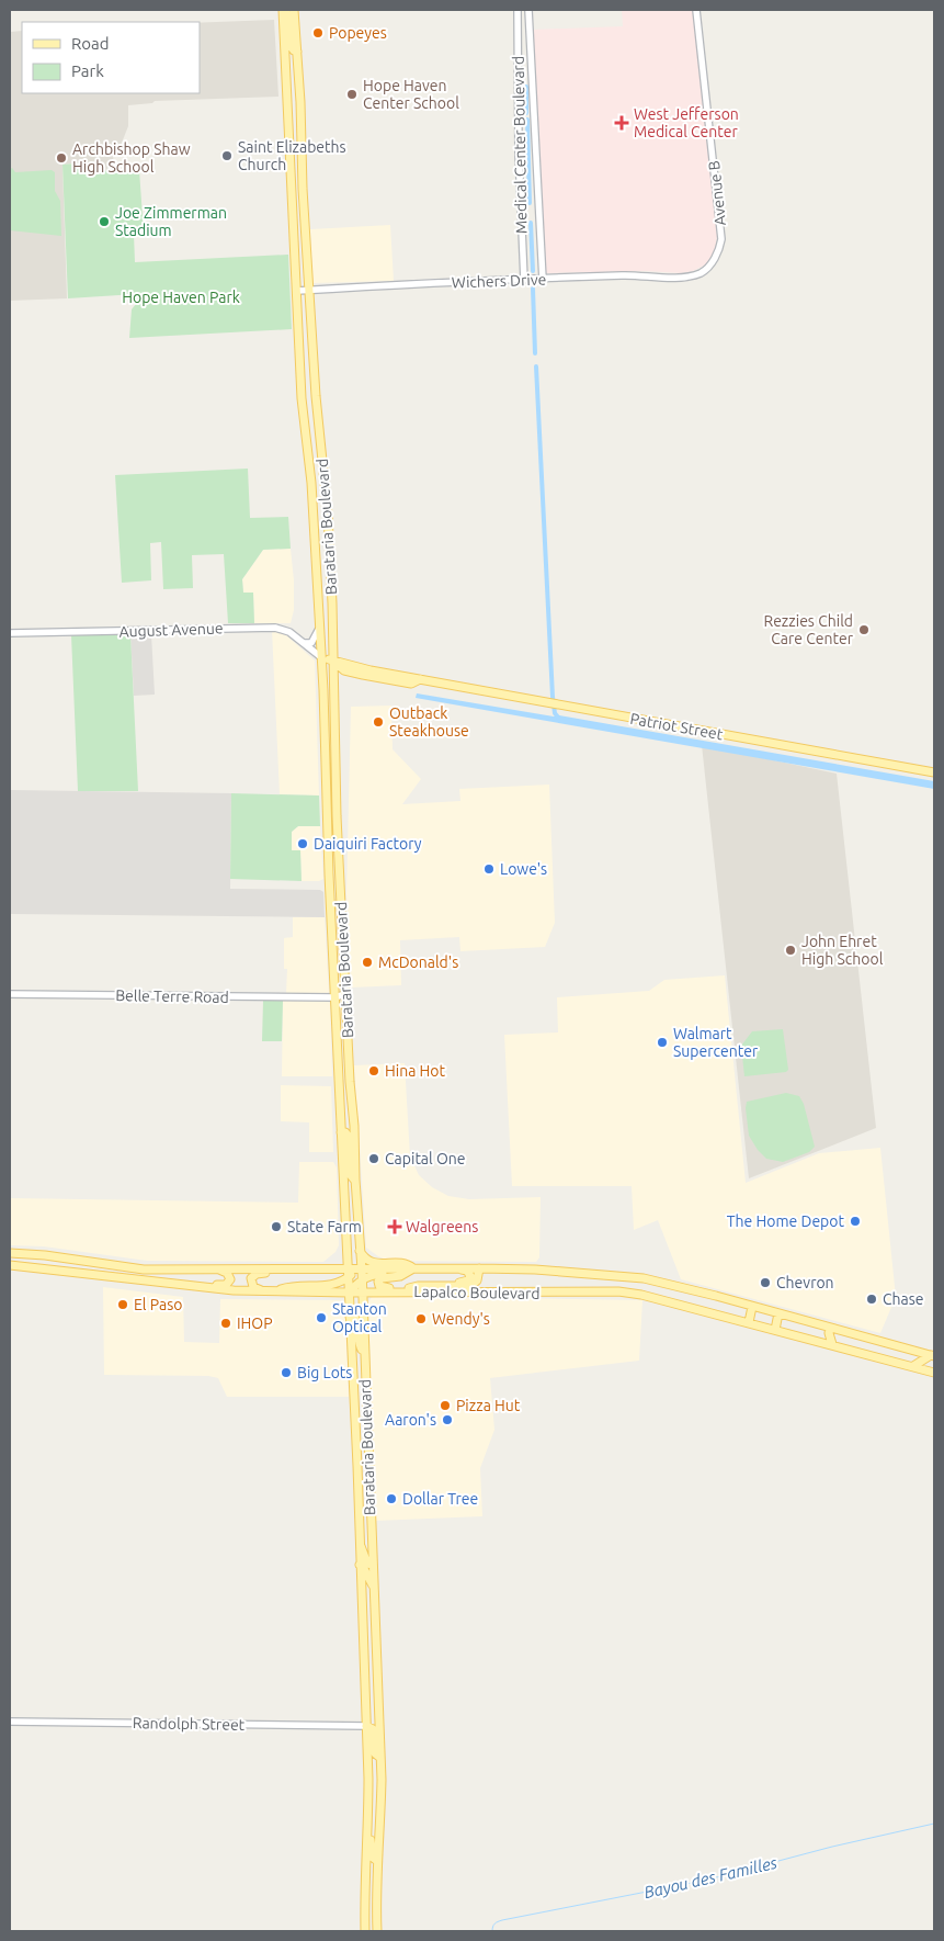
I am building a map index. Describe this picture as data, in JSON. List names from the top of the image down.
{
  "streets": {
    "main road": ["Barataria Boulevard", "Patriot Street", "Lapalco Boulevard"],
    "street": [
      "Medical Center Boulevard",
      "Avenue B",
      "Wichers Drive",
      "August Avenue",
      "Belle Terre Road",
      "Randolph Street"
    ]
  },
  "crossings": [
    ["Medical Center Boulevard", "Wichers Drive"],
    ["Avenue B", "Wichers Drive"],
    ["Wichers Drive", "Barataria Boulevard"],
    ["Barataria Boulevard", "August Avenue"],
    ["Barataria Boulevard", "Patriot Street"],
    ["Barataria Boulevard", "Belle Terre Road"],
    ["Barataria Boulevard", "Lapalco Boulevard"],
    ["Barataria Boulevard", "Randolph Street"],
    ["August Avenue", "Patriot Street"]
  ],
  "water": ["Bayou des Familles"],
  "parks": ["Hope Haven Park"],
  "places": {
    "other": [
      "Popeyes",
      "Hope Haven Center School",
      "Saint Elizabeths Church",
      "Archbishop Shaw High School",
      "Joe Zimmerman Stadium",
      "Rezzies Child Care Center",
      "Outback Steakhouse",
      "Daiquiri Factory",
      "Lowe's",
      "John Ehret High School",
      "McDonald's",
      "Walmart Supercenter",
      "Hina Hot",
      "Capital One",
      "The Home Depot",
      "State Farm",
      "Chevron",
      "Chase",
      "El Paso",
      "Stanton Optical",
      "Wendy's",
      "IHOP",
      "Big Lots",
      "Pizza Hut",
      "Aaron's",
      "Dollar Tree"
    ],
    "health": ["West Jefferson Medical Center", "Walgreens"]
  },
  "legend": ["Road", "Park"]
}
